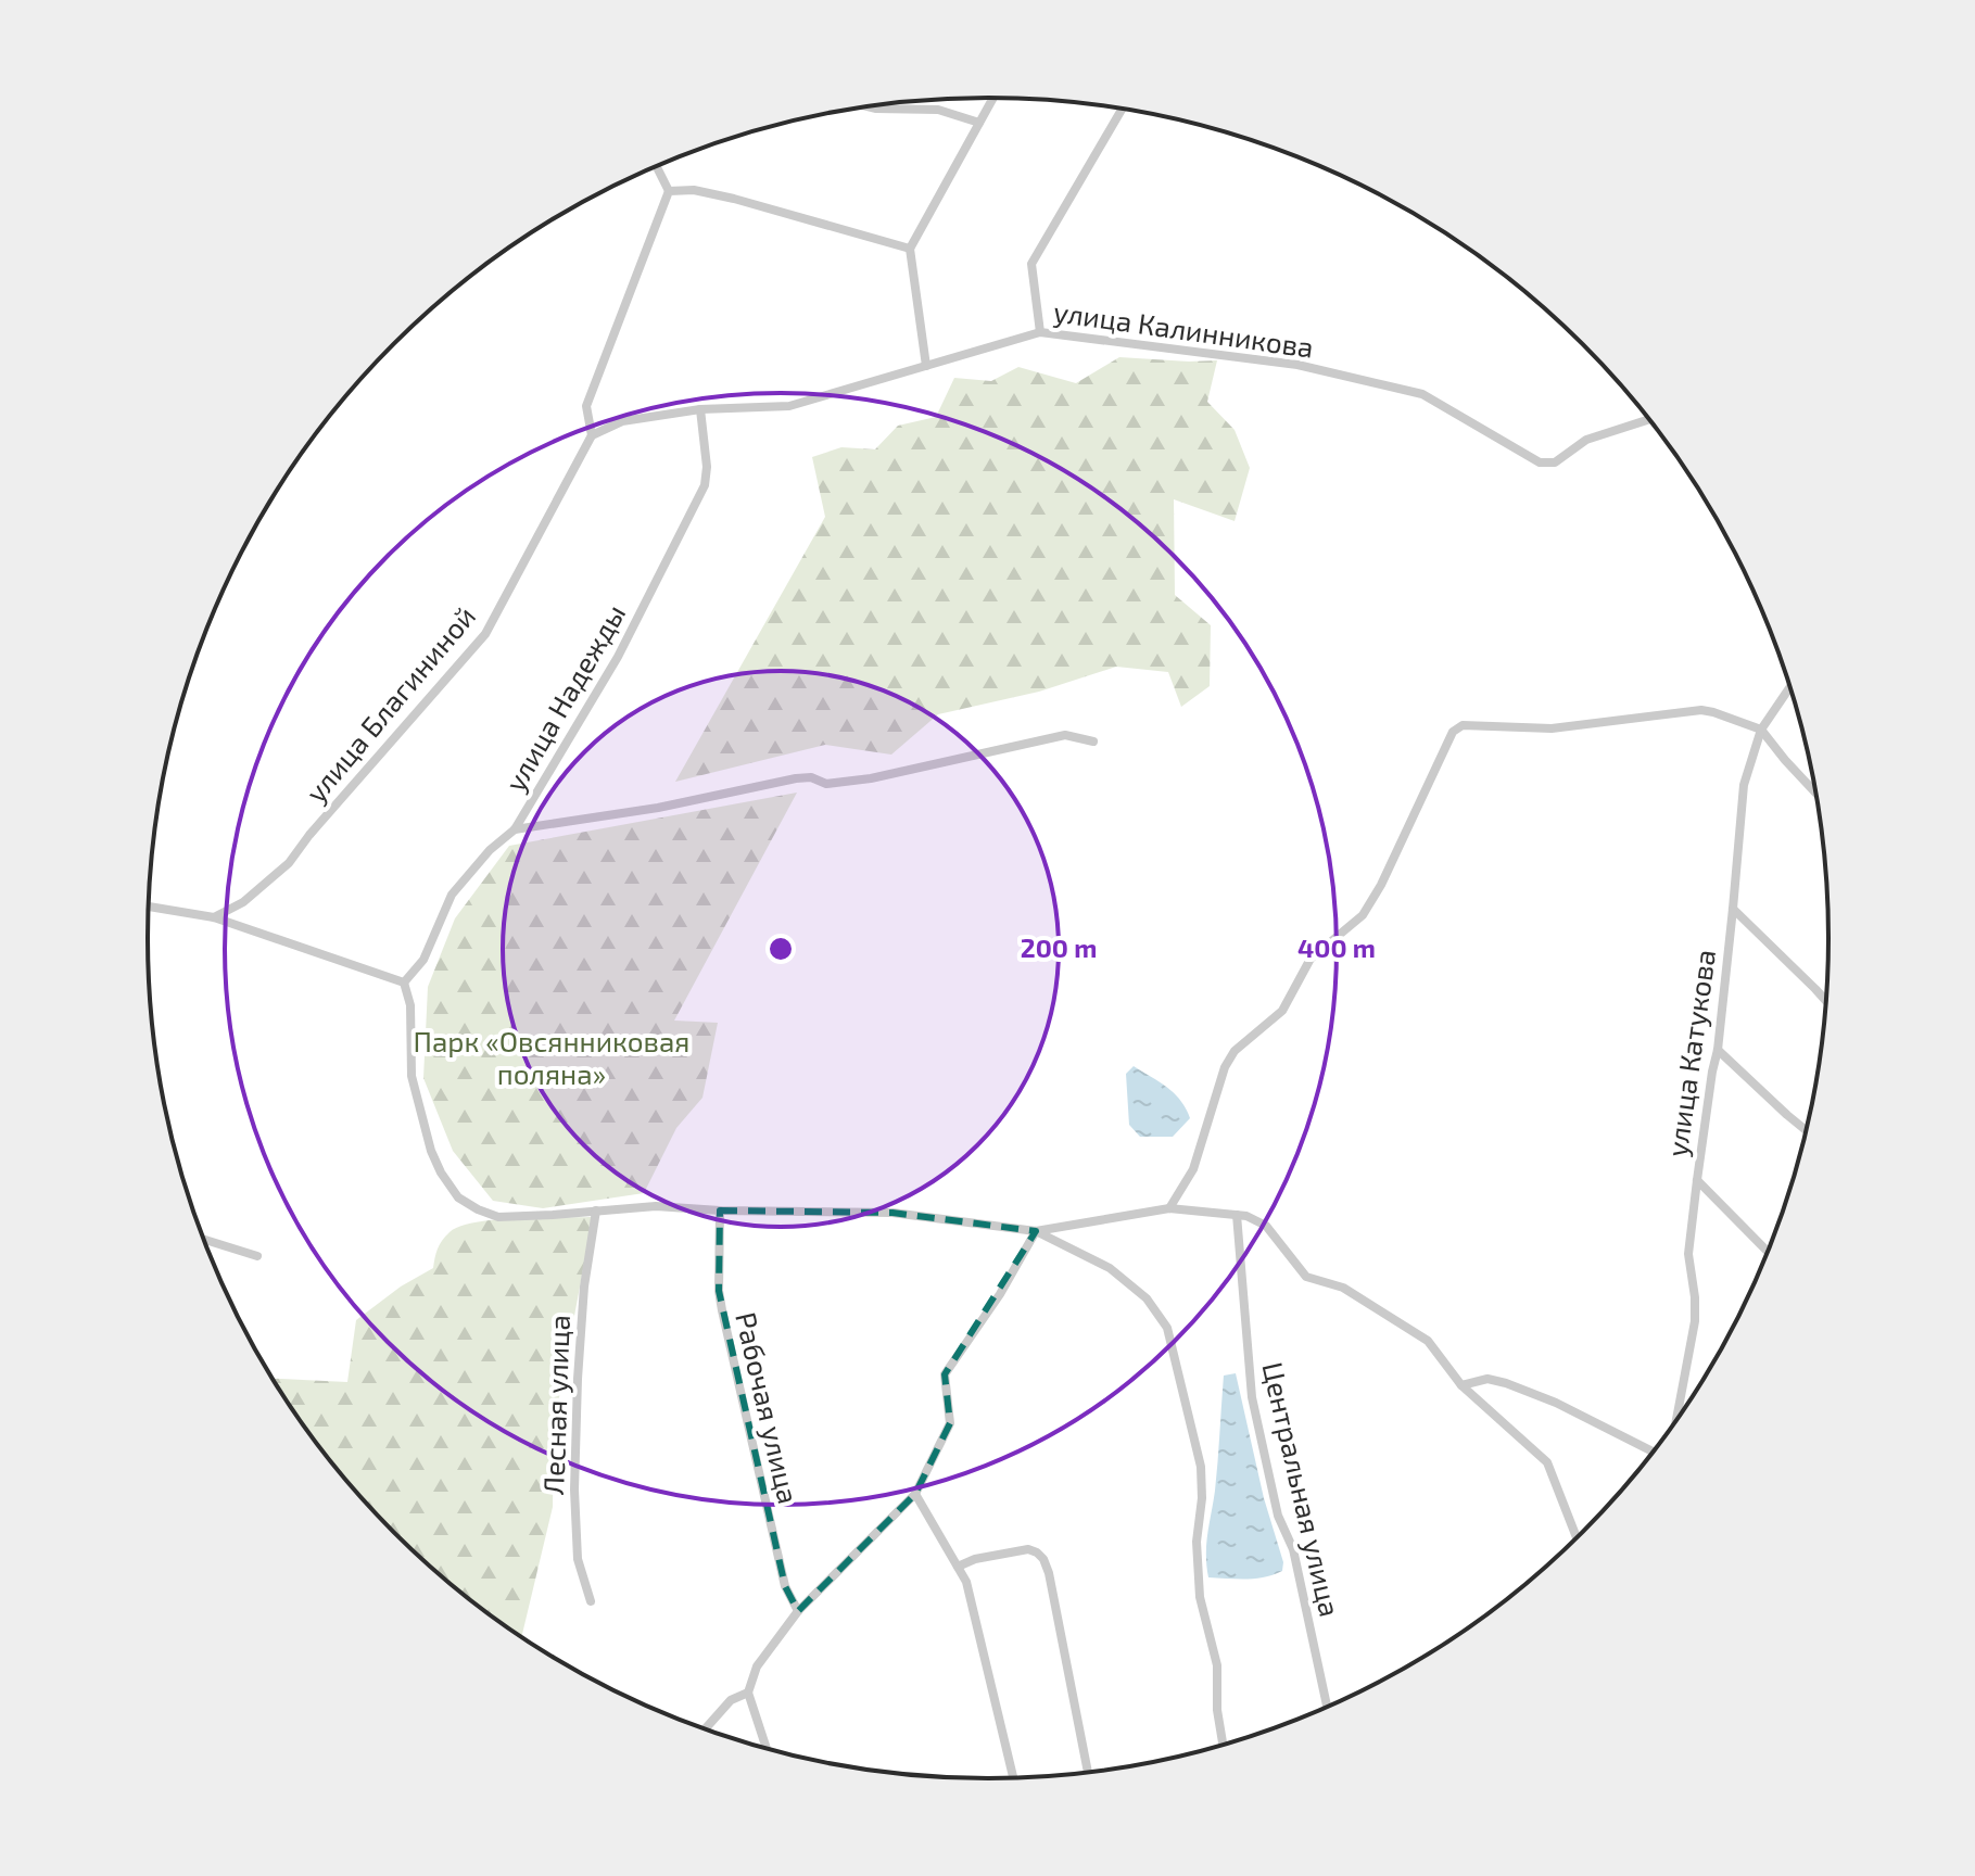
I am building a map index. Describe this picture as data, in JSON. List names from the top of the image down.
{
  "streets": {
    "street": [
      "улица Калинникова",
      "улица Надежды",
      "улица Благининой",
      "улица Катукова",
      "Лесная улица",
      "Рабочая улица",
      "Центральная улица"
    ]
  },
  "crossings": [
    ["улица Калинникова", "улица Надежды"],
    ["улица Калинникова", "улица Благининой"]
  ],
  "parks": ["Парк «Овсянниковая поляна»"],
  "rings": ["200 m", "400 m"]
}
